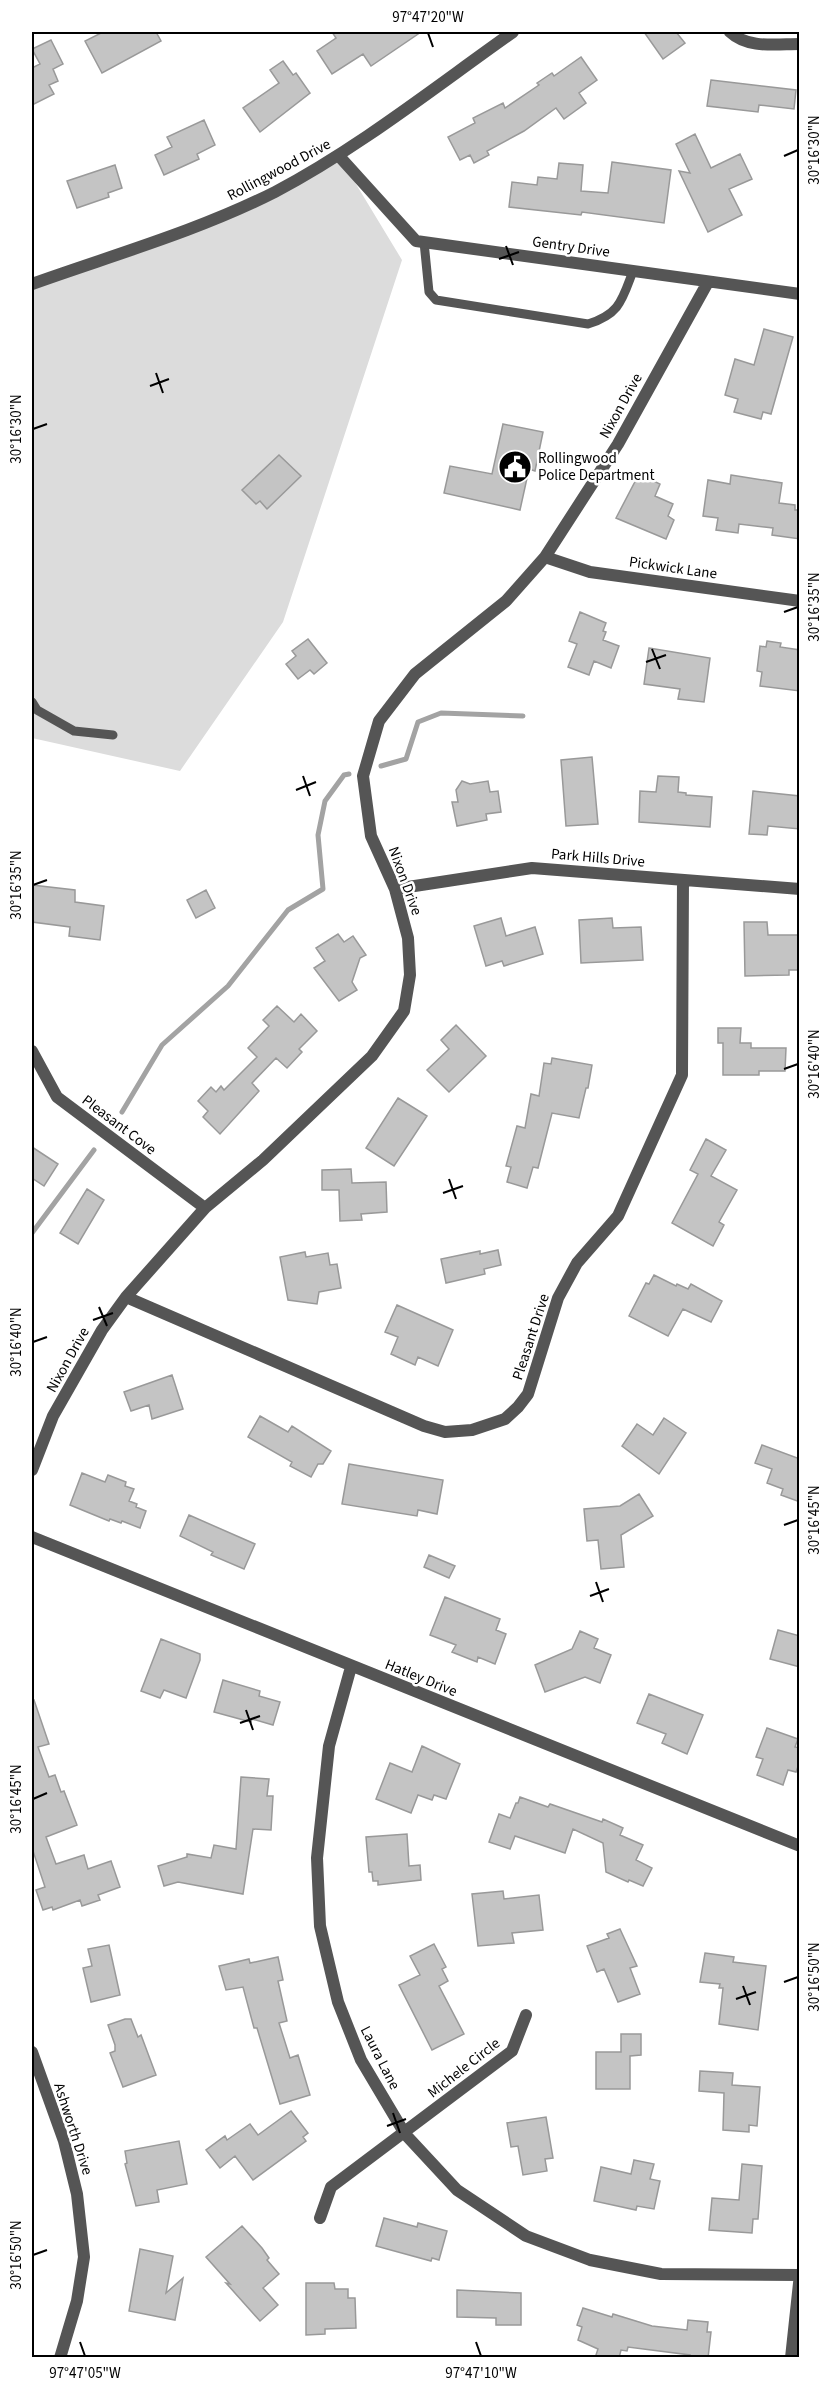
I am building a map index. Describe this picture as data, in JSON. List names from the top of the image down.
{
  "streets": {
    "street": [
      "Rollingwood Drive",
      "Gentry Drive",
      "Nixon Drive",
      "Pickwick Lane",
      "Park Hills Drive",
      "Pleasant Cove",
      "Pleasant Drive",
      "Hatley Drive",
      "Laura Lane",
      "Michele Circle",
      "Ashworth Drive"
    ]
  },
  "crossings": [
    ["Rollingwood Drive", "Gentry Drive"],
    ["Gentry Drive", "Nixon Drive"],
    ["Nixon Drive", "Pickwick Lane"],
    ["Nixon Drive", "Park Hills Drive"],
    ["Nixon Drive", "Pleasant Cove"],
    ["Nixon Drive", "Pleasant Drive"],
    ["Park Hills Drive", "Pleasant Drive"],
    ["Hatley Drive", "Laura Lane"],
    ["Laura Lane", "Michele Circle"]
  ],
  "places": {
    "public building": ["Rollingwood Police Department"]
  },
  "coordinates": [
    "97°47'20\"W",
    "30°16'30\"N",
    "30°16'35\"N",
    "30°16'40\"N",
    "30°16'45\"N",
    "30°16'50\"N",
    "97°47'05\"W",
    "97°47'10\"W"
  ]
}
